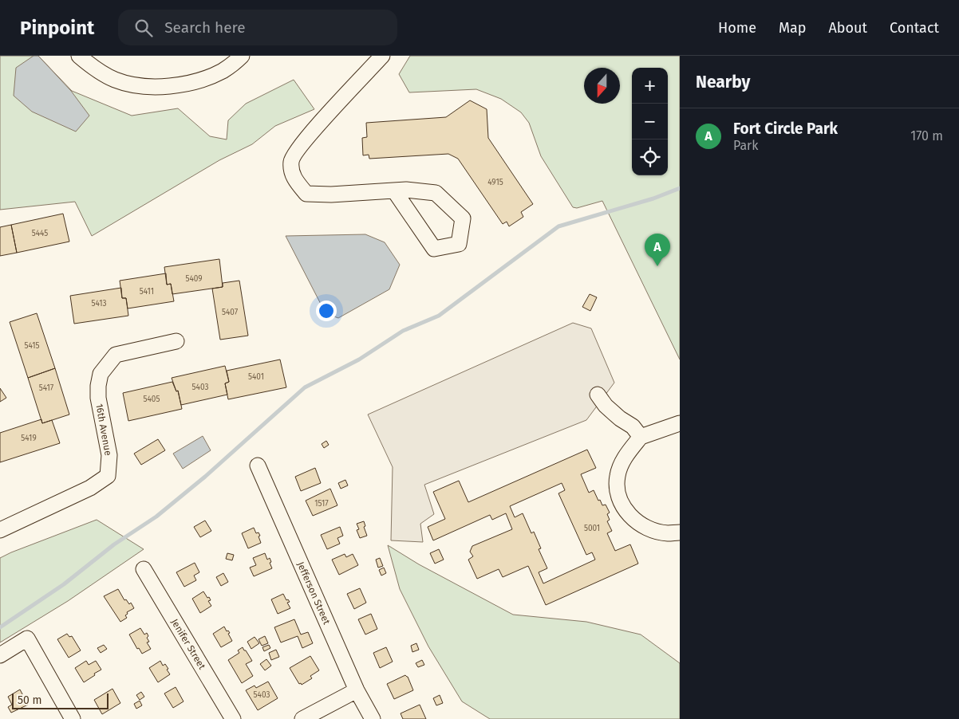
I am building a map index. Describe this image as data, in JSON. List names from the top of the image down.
{
  "streets": {
    "street": ["16th Avenue", "Jefferson Street", "Jenifer Street"]
  },
  "house_numbers": [
    "4915",
    "5445",
    "5409",
    "5411",
    "5413",
    "5407",
    "5415",
    "5401",
    "5403",
    "5417",
    "5405",
    "5419",
    "1517",
    "5001",
    "5403"
  ],
  "scale_bar": "50 m",
  "north": "bottom",
  "page": {
    "header": "Pinpoint",
    "search": "Search here",
    "nav": [
      "Home",
      "Map",
      "About",
      "Contact"
    ],
    "heading": "Nearby",
    "map_buttons": ["+", "−"],
    "list": [
      {
        "mark": "A",
        "name": "Fort Circle Park",
        "note": "Park",
        "value": "170 m"
      }
    ],
    "pins": "A",
    "scale": "50 m"
  }
}
